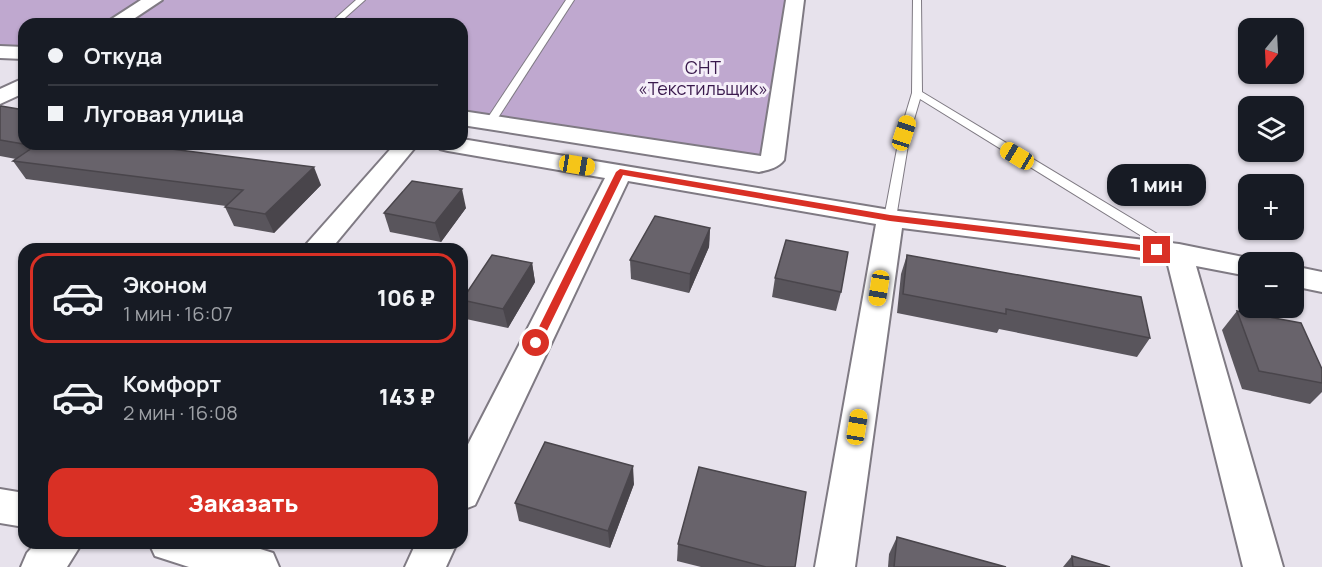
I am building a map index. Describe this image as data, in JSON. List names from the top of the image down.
{
  "parks": ["СНТ «Текстильщик»"],
  "north": "bottom",
  "page": {
    "map_buttons": ["+", "−"],
    "banner": ["Откуда", "Луговая улица"],
    "bubble": "1 мин",
    "list": [
      {
        "name": "Эконом",
        "note": "1 мин · 16:07",
        "value": "106 ₽"
      },
      {
        "name": "Комфорт",
        "note": "2 мин · 16:08",
        "value": "143 ₽"
      }
    ],
    "buttons": "Заказать"
  }
}
